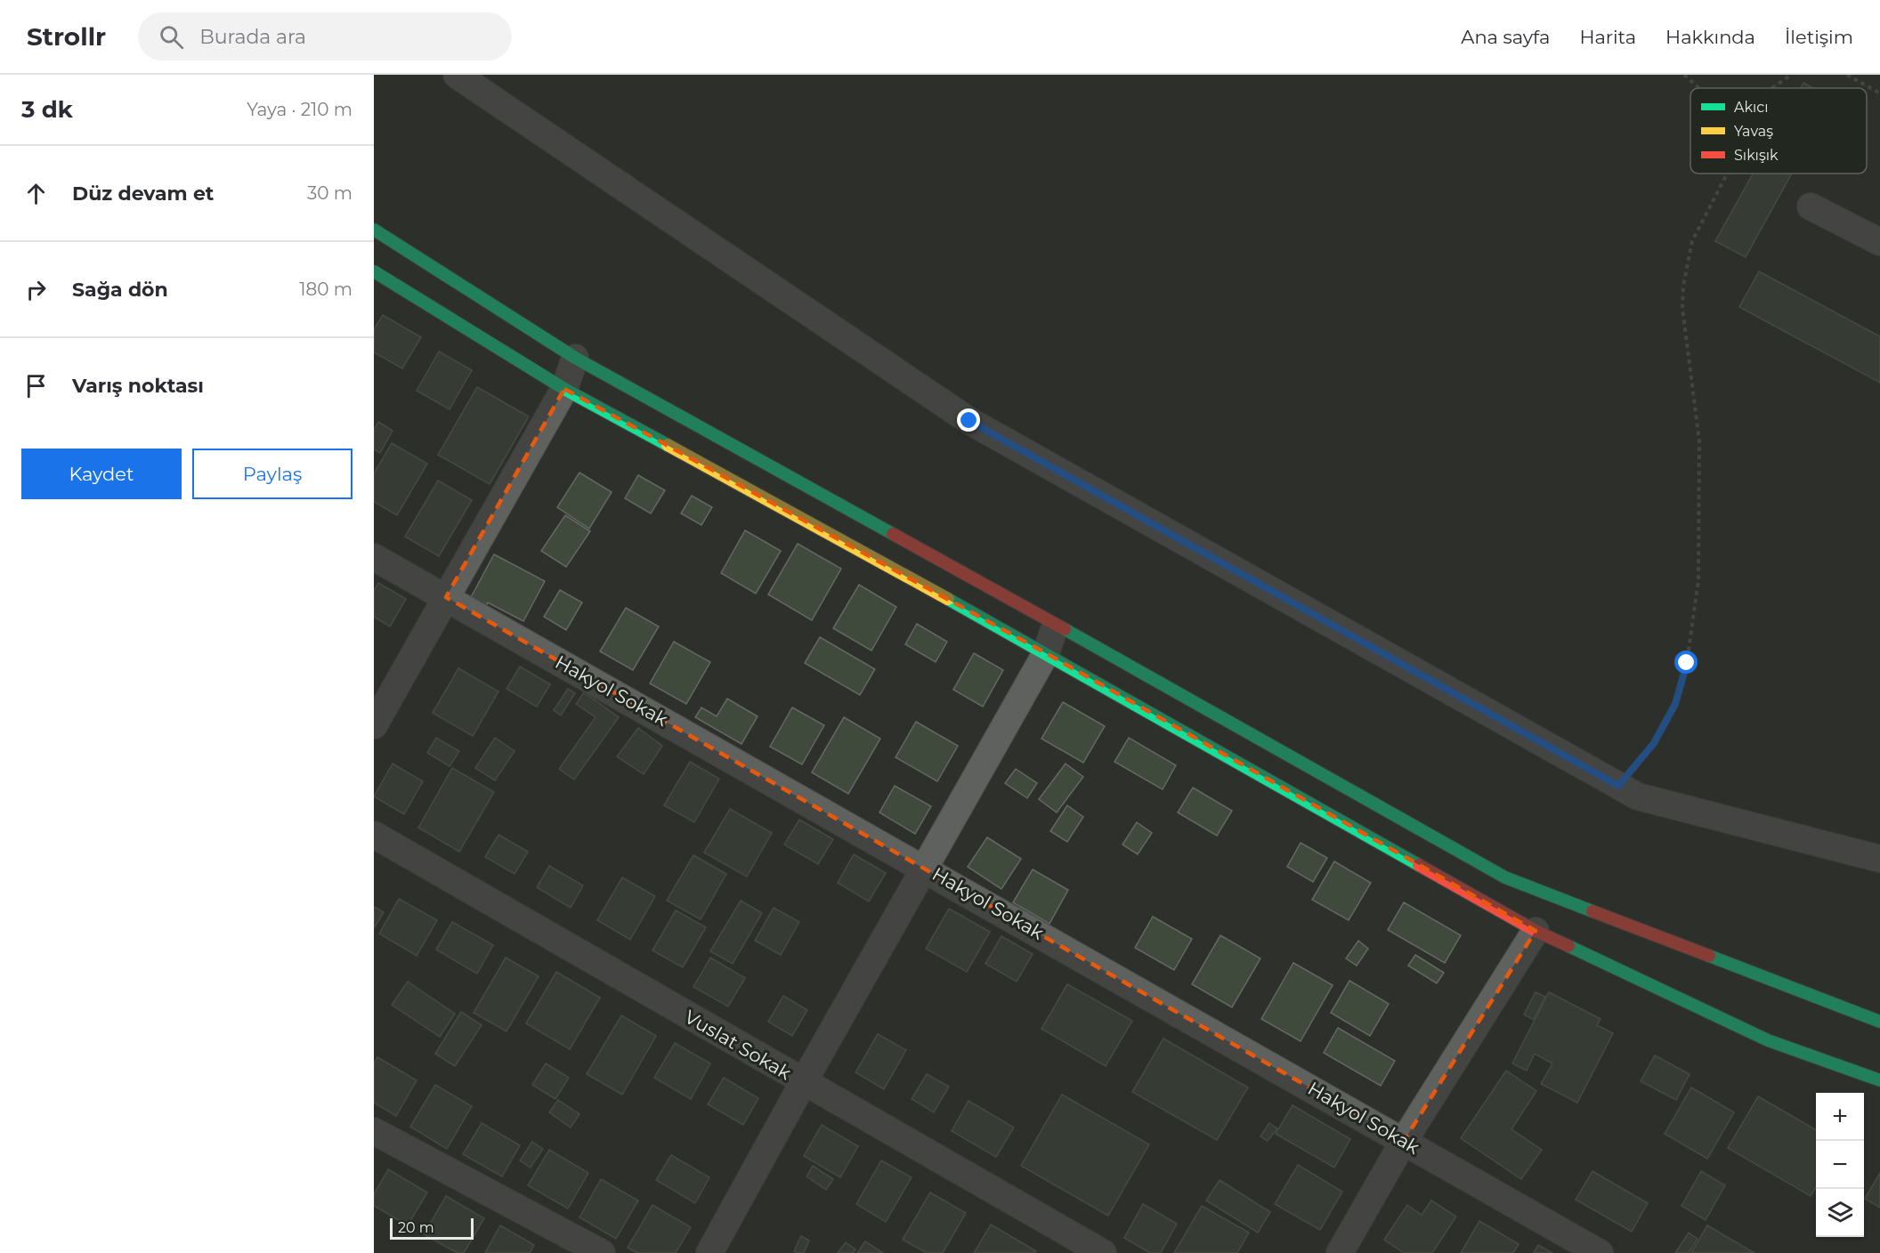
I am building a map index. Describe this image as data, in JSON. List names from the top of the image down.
{
  "streets": {
    "street": ["Hakyol Sokak", "Vuslat Sokak"]
  },
  "legend": ["Akıcı", "Yavaş", "Sıkışık"],
  "scale_bar": "20 m",
  "page": {
    "header": "Strollr",
    "search": "Burada ara",
    "nav": [
      "Ana sayfa",
      "Harita",
      "Hakkında",
      "İletişim"
    ],
    "heading": ["3 dk", "Yaya · 210 m"],
    "list": [
      ["Düz devam et", "30 m"],
      ["Sağa dön", "180 m"],
      "Varış noktası"
    ],
    "buttons": ["Kaydet", "Paylaş"],
    "map_buttons": ["+", "−"],
    "scale": "20 m"
  }
}
